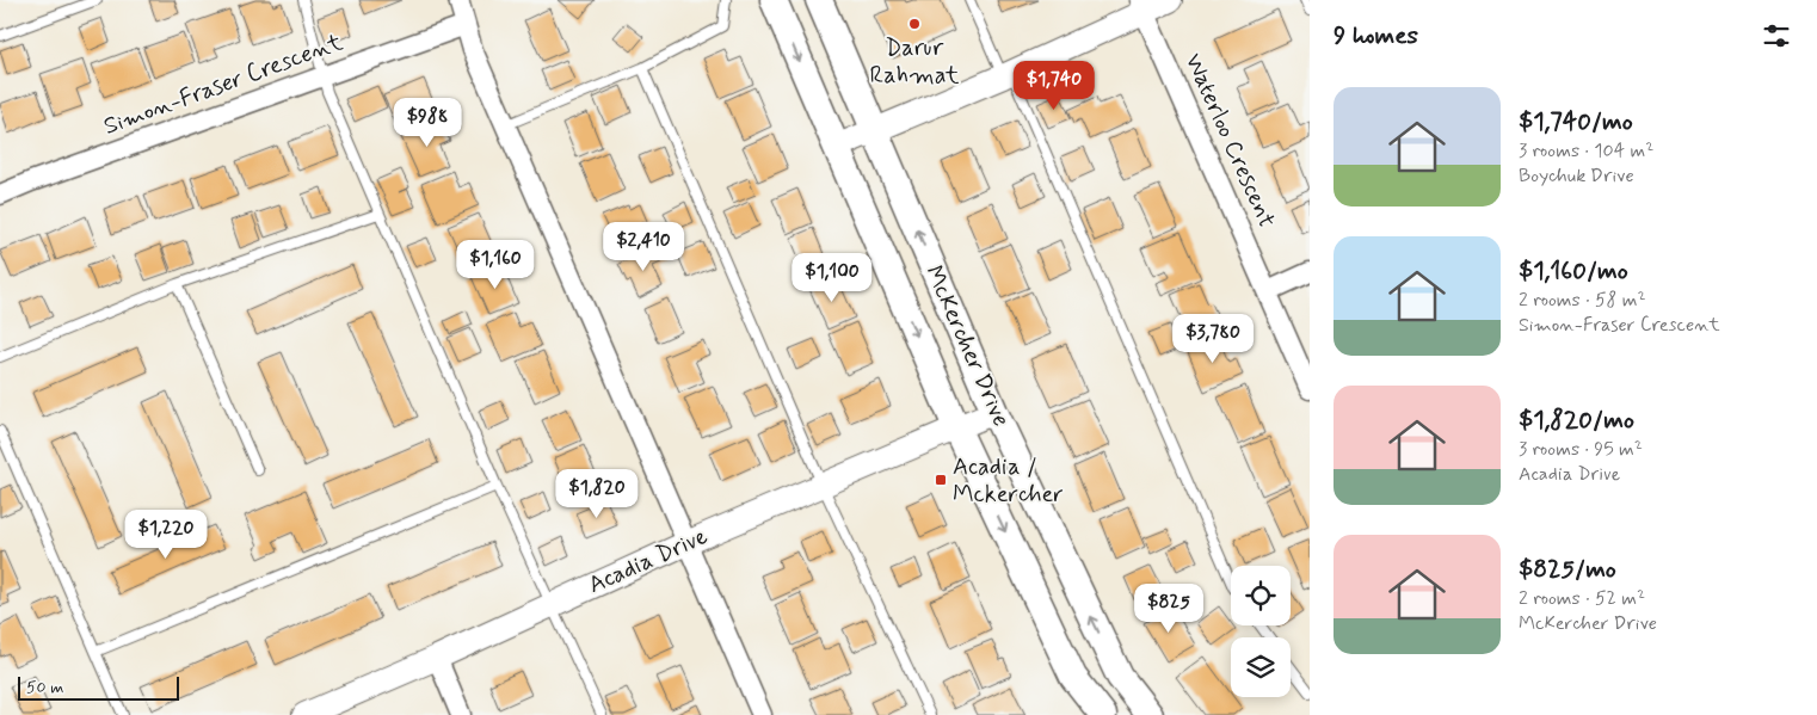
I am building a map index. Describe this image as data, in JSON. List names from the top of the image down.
{
  "streets": {
    "main road": ["McKercher Drive"],
    "street": ["Simon-Fraser Crescent", "Waterloo Crescent", "Acadia Drive"]
  },
  "crossings": [
    ["McKercher Drive", "Acadia Drive"]
  ],
  "places": {
    "other": ["Darur Rahmat"],
    "transit": ["Acadia / Mckercher"]
  },
  "scale_bar": "50 m",
  "page": {
    "heading": "9 homes",
    "price": [
      "$1,740",
      "$988",
      "$2,410",
      "$1,160",
      "$1,100",
      "$3,780",
      "$1,820",
      "$1,220",
      "$825"
    ],
    "list": [
      {
        "name": "$1,740/mo",
        "note": "3 rooms · 104 m² · Boychuk Drive"
      },
      {
        "name": "$1,160/mo",
        "note": "2 rooms · 58 m² · Simon-Fraser Crescent"
      },
      {
        "name": "$1,820/mo",
        "note": "3 rooms · 95 m² · Acadia Drive"
      },
      {
        "name": "$825/mo",
        "note": "2 rooms · 52 m² · McKercher Drive"
      }
    ],
    "scale": "50 m"
  }
}
